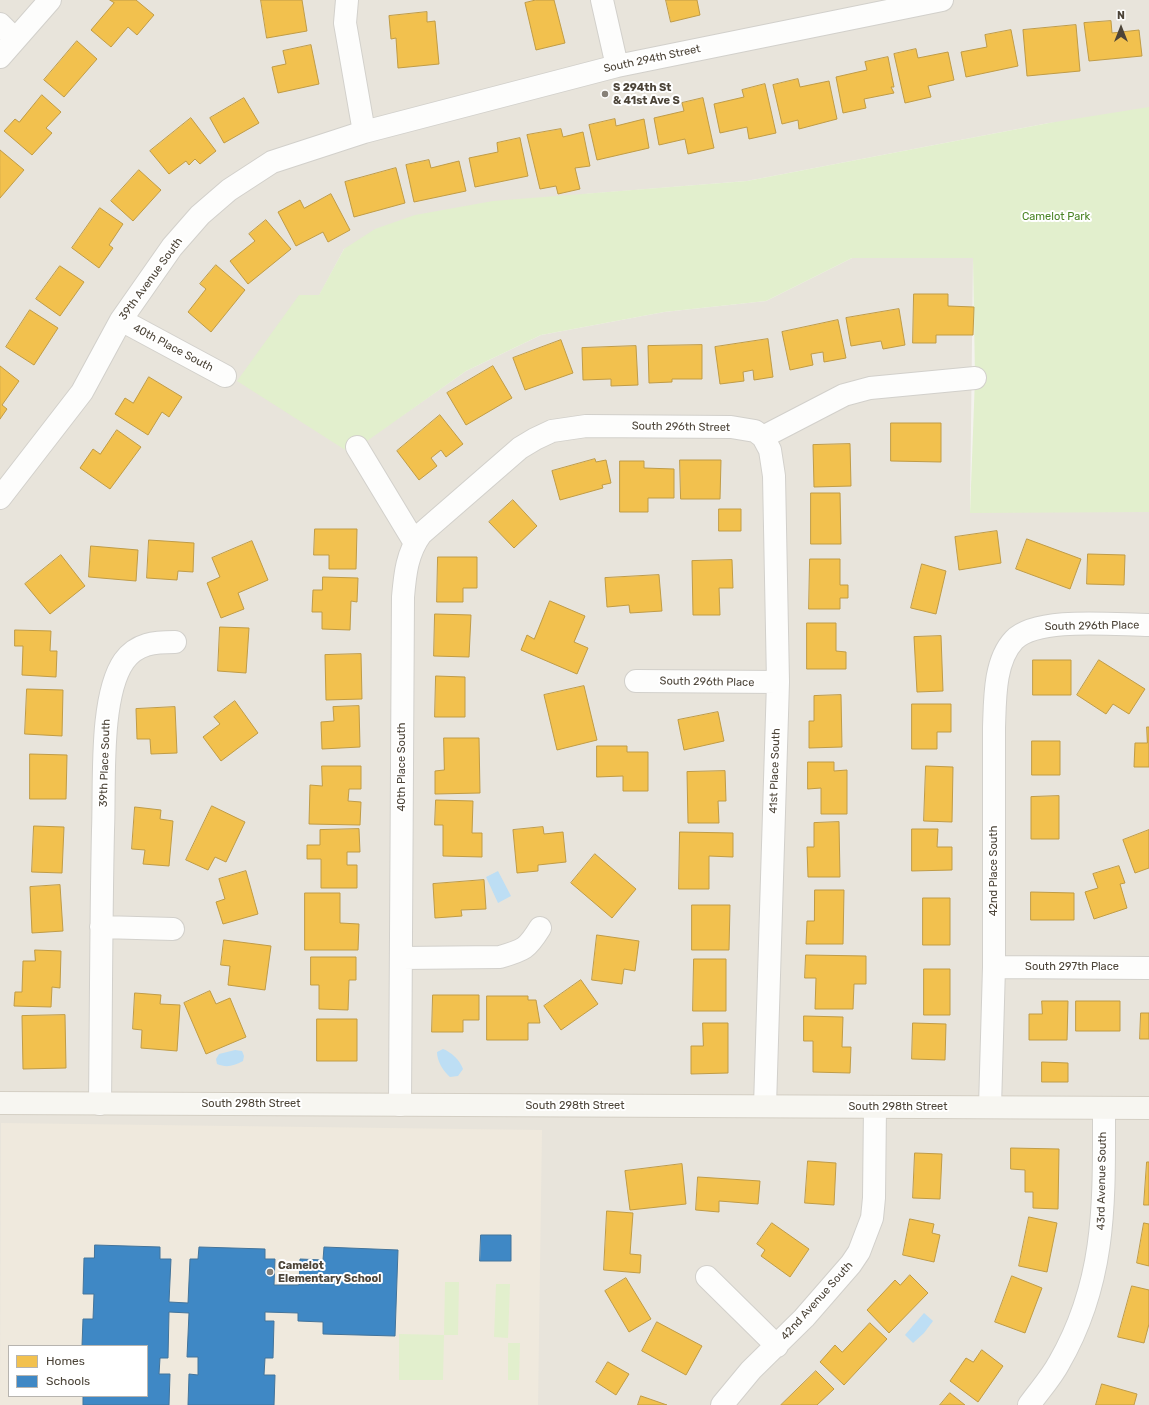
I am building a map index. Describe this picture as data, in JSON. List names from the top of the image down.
{
  "streets": {
    "street": [
      "South 294th Street",
      "39th Avenue South",
      "40th Place South",
      "South 296th Street",
      "South 296th Place",
      "39th Place South",
      "41st Place South",
      "42nd Place South",
      "South 297th Place",
      "South 298th Street",
      "43rd Avenue South",
      "42nd Avenue South"
    ]
  },
  "crossings": [
    ["South 294th Street", "39th Avenue South"],
    ["39th Avenue South", "40th Place South"],
    ["40th Place South", "South 296th Street"],
    ["40th Place South", "South 298th Street"],
    ["South 296th Street", "41st Place South"],
    ["South 296th Place", "41st Place South"],
    ["South 296th Place", "42nd Place South"],
    ["39th Place South", "South 298th Street"],
    ["41st Place South", "South 298th Street"],
    ["42nd Place South", "South 297th Place"],
    ["42nd Place South", "South 298th Street"],
    ["South 298th Street", "43rd Avenue South"],
    ["South 298th Street", "42nd Avenue South"]
  ],
  "parks": ["Camelot Park"],
  "places": ["S 294th St & 41st Ave S", "Camelot Elementary School"],
  "legend": ["Homes", "Schools"],
  "north": "top"
}
